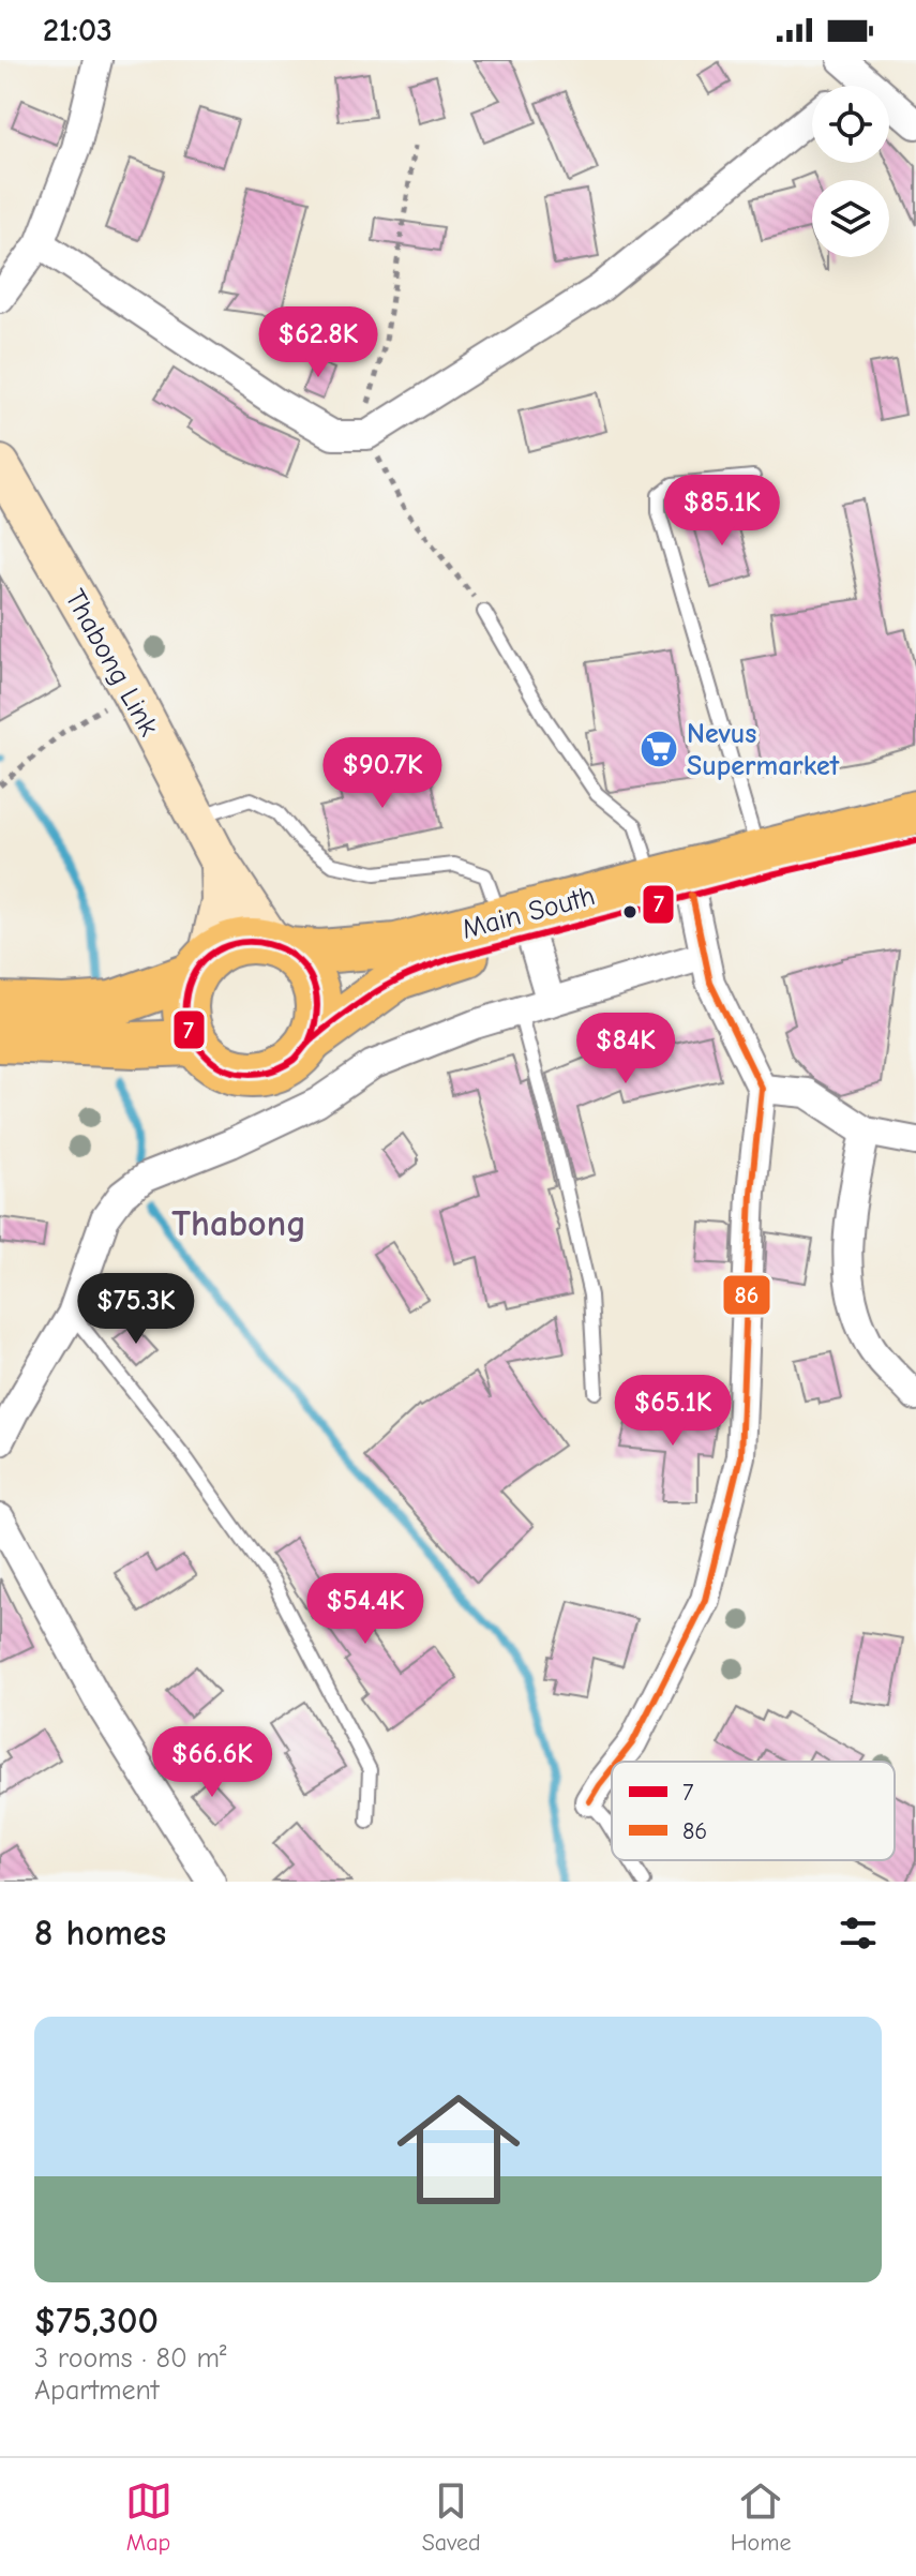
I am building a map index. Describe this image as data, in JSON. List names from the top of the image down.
{
  "streets": {
    "highway": ["Main South"],
    "main road": ["Thabong Link"]
  },
  "crossings": [
    ["Thabong Link", "Main South"]
  ],
  "districts": ["Thabong"],
  "places": {
    "supermarket": ["Nevus Supermarket"]
  },
  "lines": ["transit line 7", "transit line 86"],
  "legend": ["7", "86"],
  "page": {
    "status": "21:03",
    "price": [
      "$62.8K",
      "$85.1K",
      "$90.7K",
      "$84K",
      "$75.3K",
      "$65.1K",
      "$54.4K",
      "$66.6K"
    ],
    "heading": "8 homes",
    "list": [
      {
        "name": "$75,300",
        "note": "3 rooms · 80 m² · Apartment"
      }
    ],
    "tabs": ["Map", "Saved", "Home"]
  }
}
